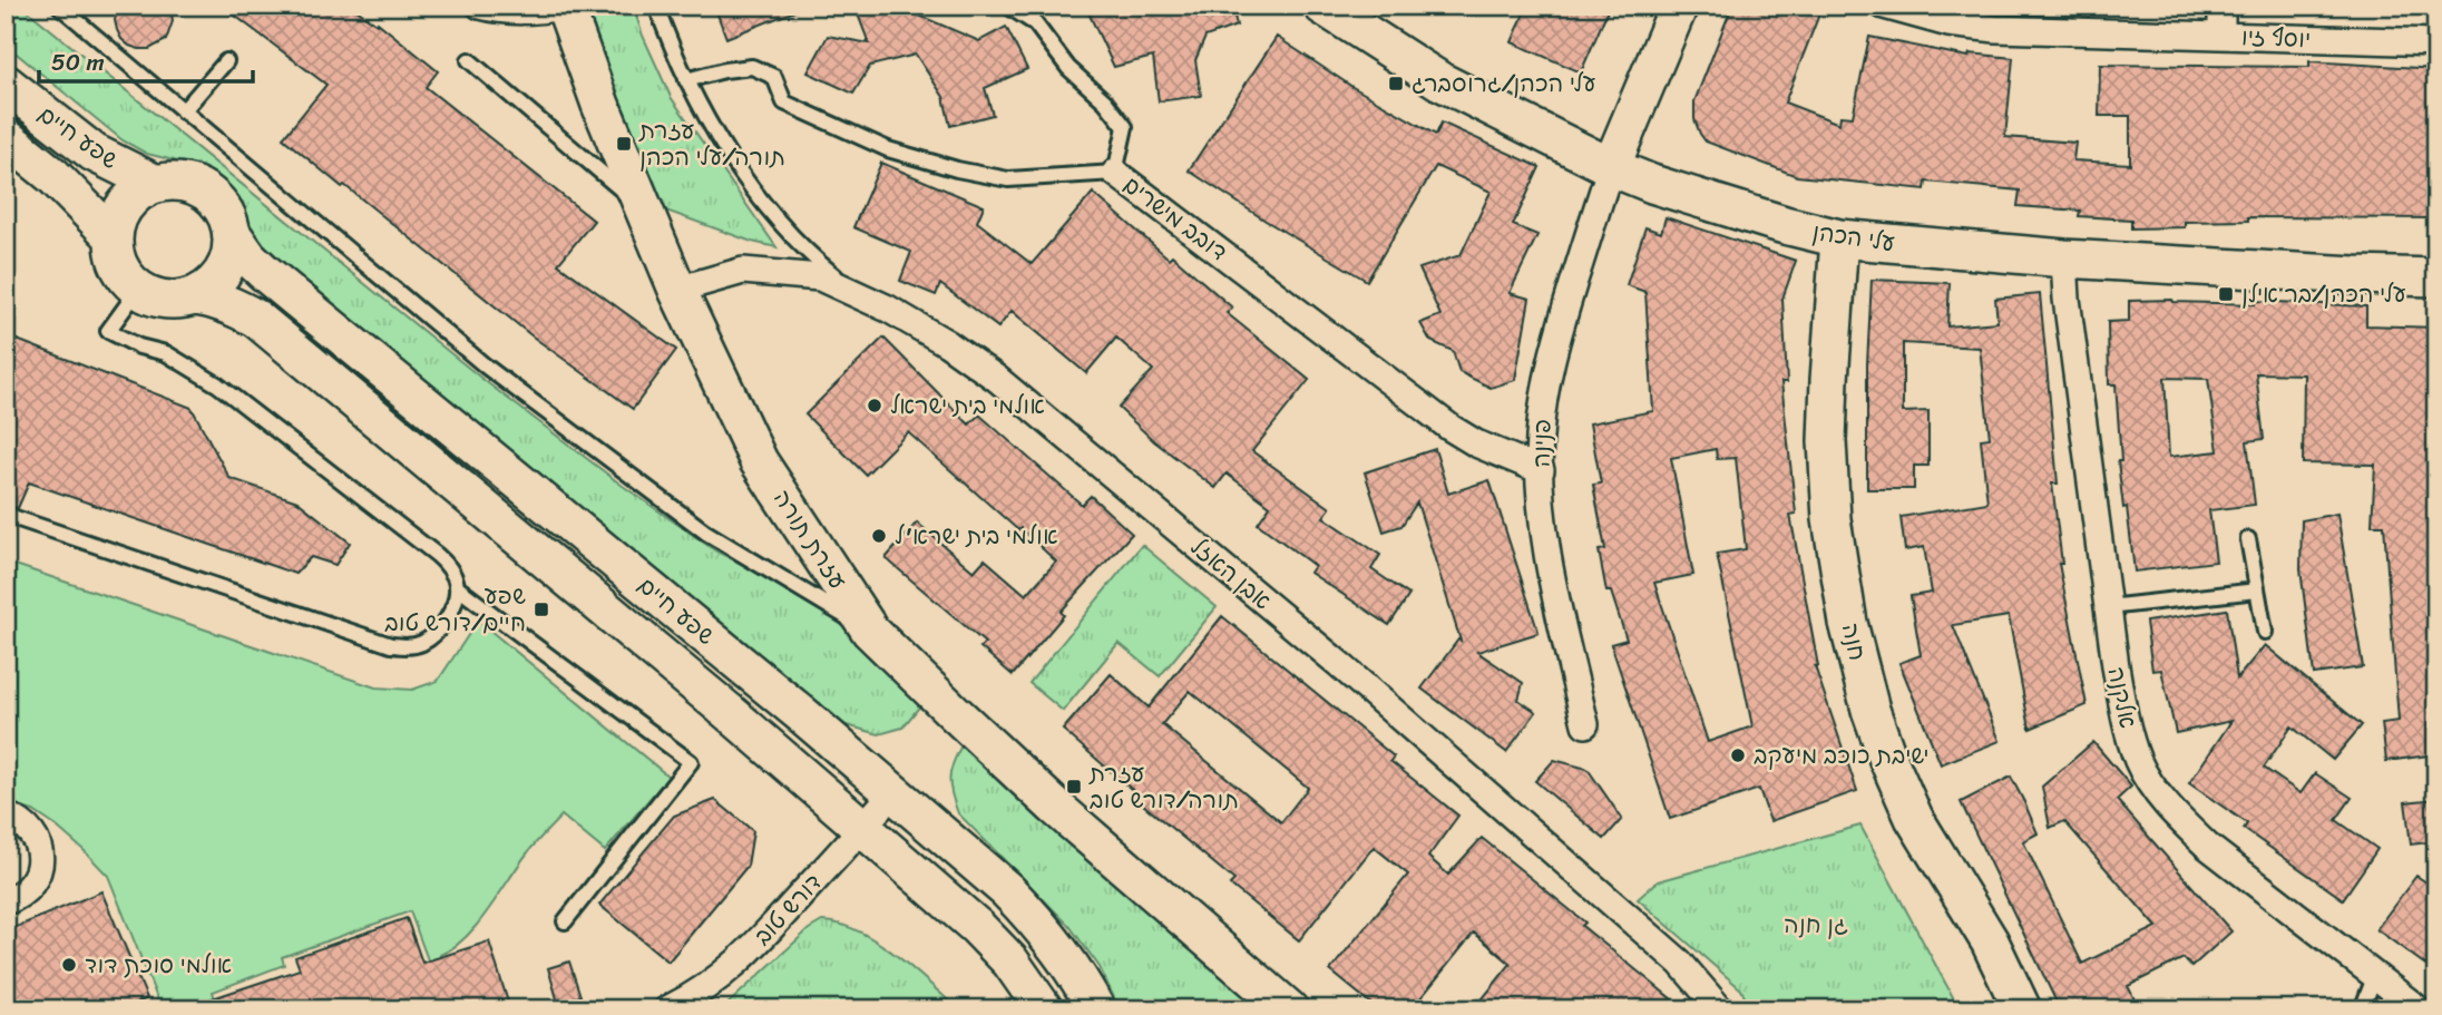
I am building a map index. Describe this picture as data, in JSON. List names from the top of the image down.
{
  "streets": {
    "street": [
      "יוסף זיו",
      "שפע חיים",
      "דובב מישרים",
      "עלי הכהן",
      "פנינה",
      "עזרת תורה",
      "אבן האזל",
      "חנה",
      "אלקנה",
      "דורש טוב"
    ]
  },
  "crossings": [
    ["שפע חיים", "דורש טוב"],
    ["דובב מישרים", "פנינה"],
    ["עלי הכהן", "פנינה"],
    ["עלי הכהן", "חנה"],
    ["עלי הכהן", "אלקנה"],
    ["עזרת תורה", "אבן האזל"]
  ],
  "parks": ["גן חנה"],
  "places": {
    "transit": [
      "עלי הכהן/גרוסברג",
      "עזרת תורה/עלי הכהן",
      "עלי הכהן/בר אילן",
      "שפע חיים/דורש טוב",
      "עזרת תורה/דורש טוב"
    ],
    "other": [
      "אולמי בית ישראל",
      "אולמי בית ישרא'ל",
      "ישיבת כוכב מיעקב",
      "אולמי סוכת דוד"
    ]
  },
  "scale_bar": "50 m"
}
